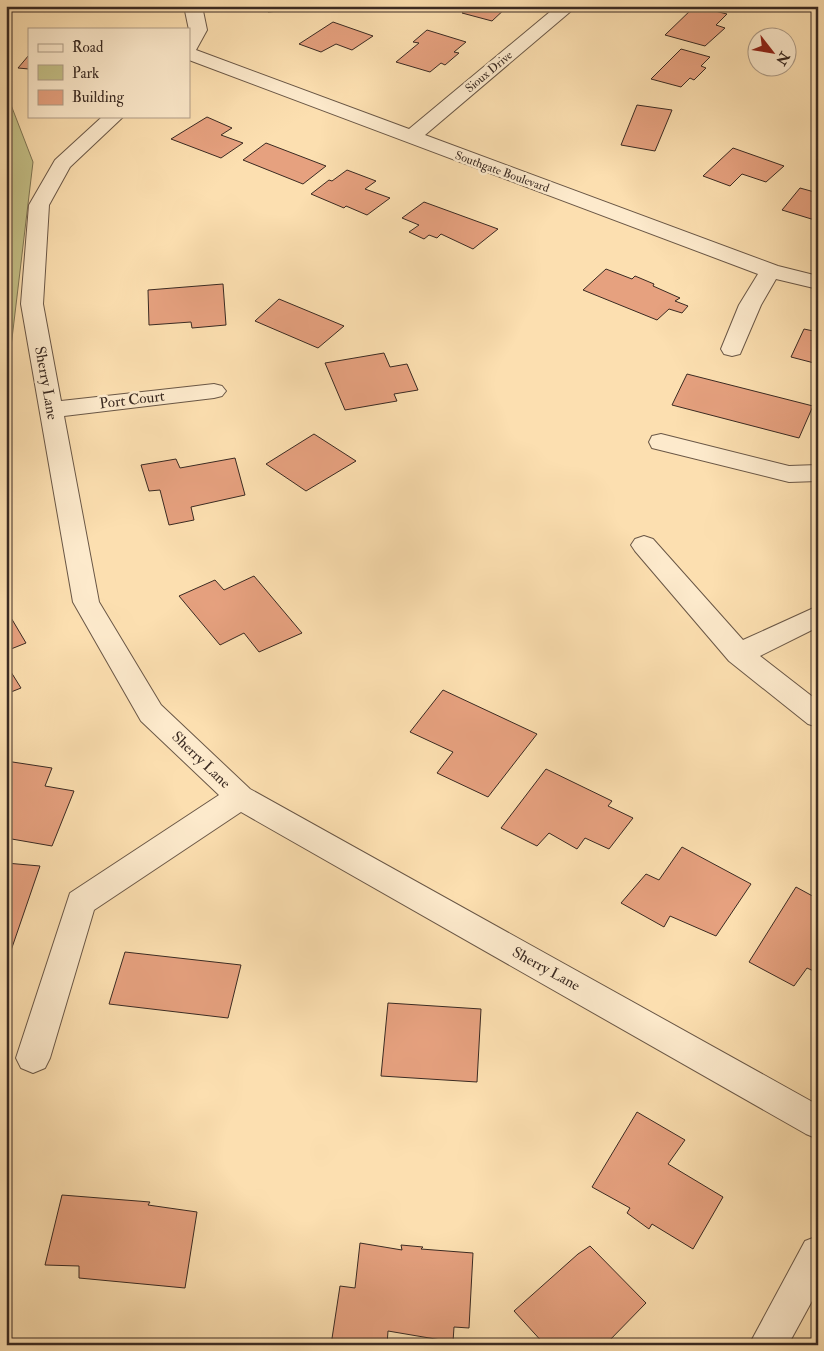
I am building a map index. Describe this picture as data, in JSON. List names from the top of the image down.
{
  "streets": {
    "street": [
      "Sioux Drive",
      "Southgate Boulevard",
      "Sherry Lane",
      "Port Court"
    ]
  },
  "crossings": [
    ["Sioux Drive", "Southgate Boulevard"],
    ["Sherry Lane", "Port Court"]
  ],
  "legend": ["Road", "Park", "Building"],
  "north": "bottom right"
}
